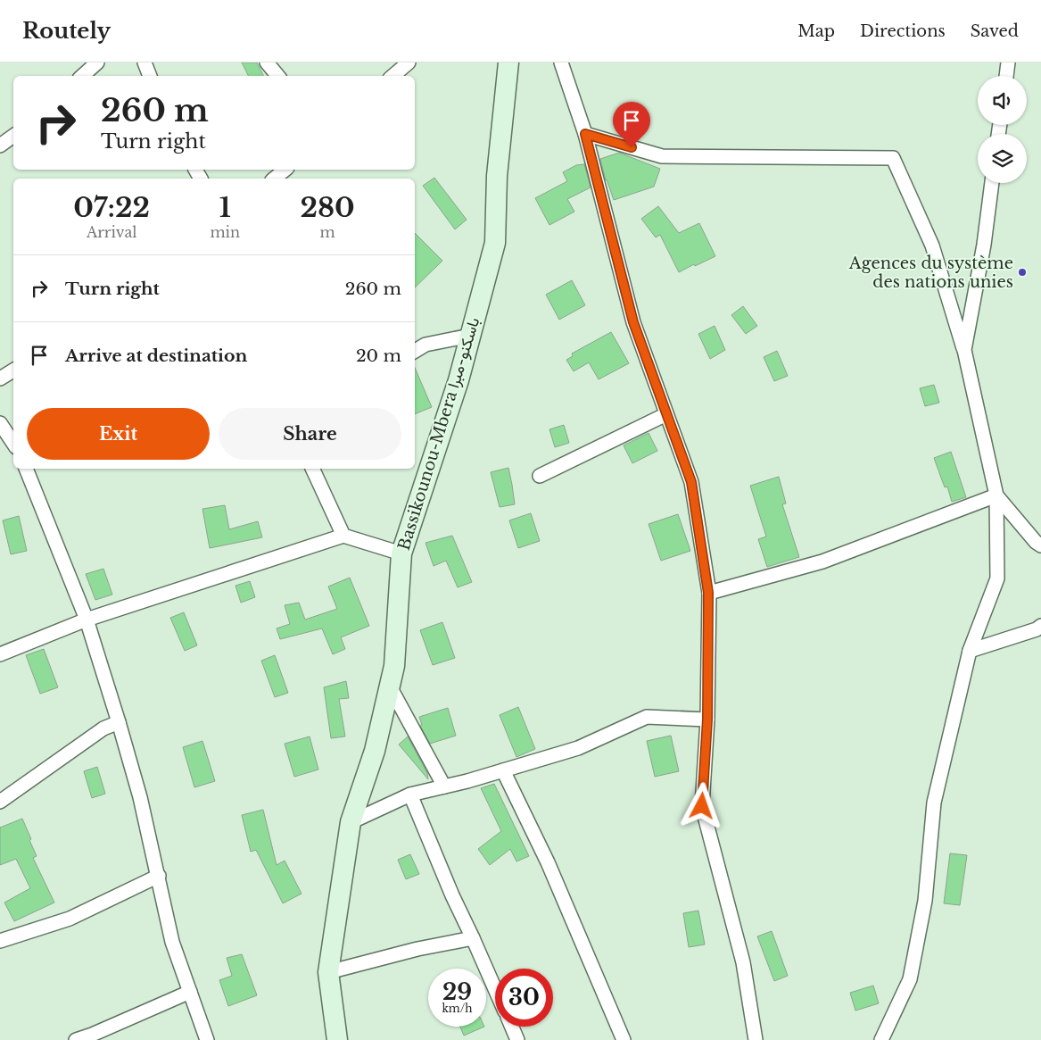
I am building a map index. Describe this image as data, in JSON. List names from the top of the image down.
{
  "streets": {
    "street": ["Bassikounou-Mbera باسكنو-مبرا"]
  },
  "places": ["Agences du système des nations unies"],
  "page": {
    "header": "Routely",
    "nav": ["Map", "Directions", "Saved"],
    "turn": ["260 m", "Turn right"],
    "eta": [
      "07:22",
      "Arrival",
      "1",
      "min",
      "280",
      "m"
    ],
    "list": [
      {
        "name": "Turn right",
        "value": "260 m"
      },
      {
        "name": "Arrive at destination",
        "value": "20 m"
      }
    ],
    "buttons": ["Exit", "Share"],
    "speed": "29 km/h",
    "limit": "30"
  }
}
